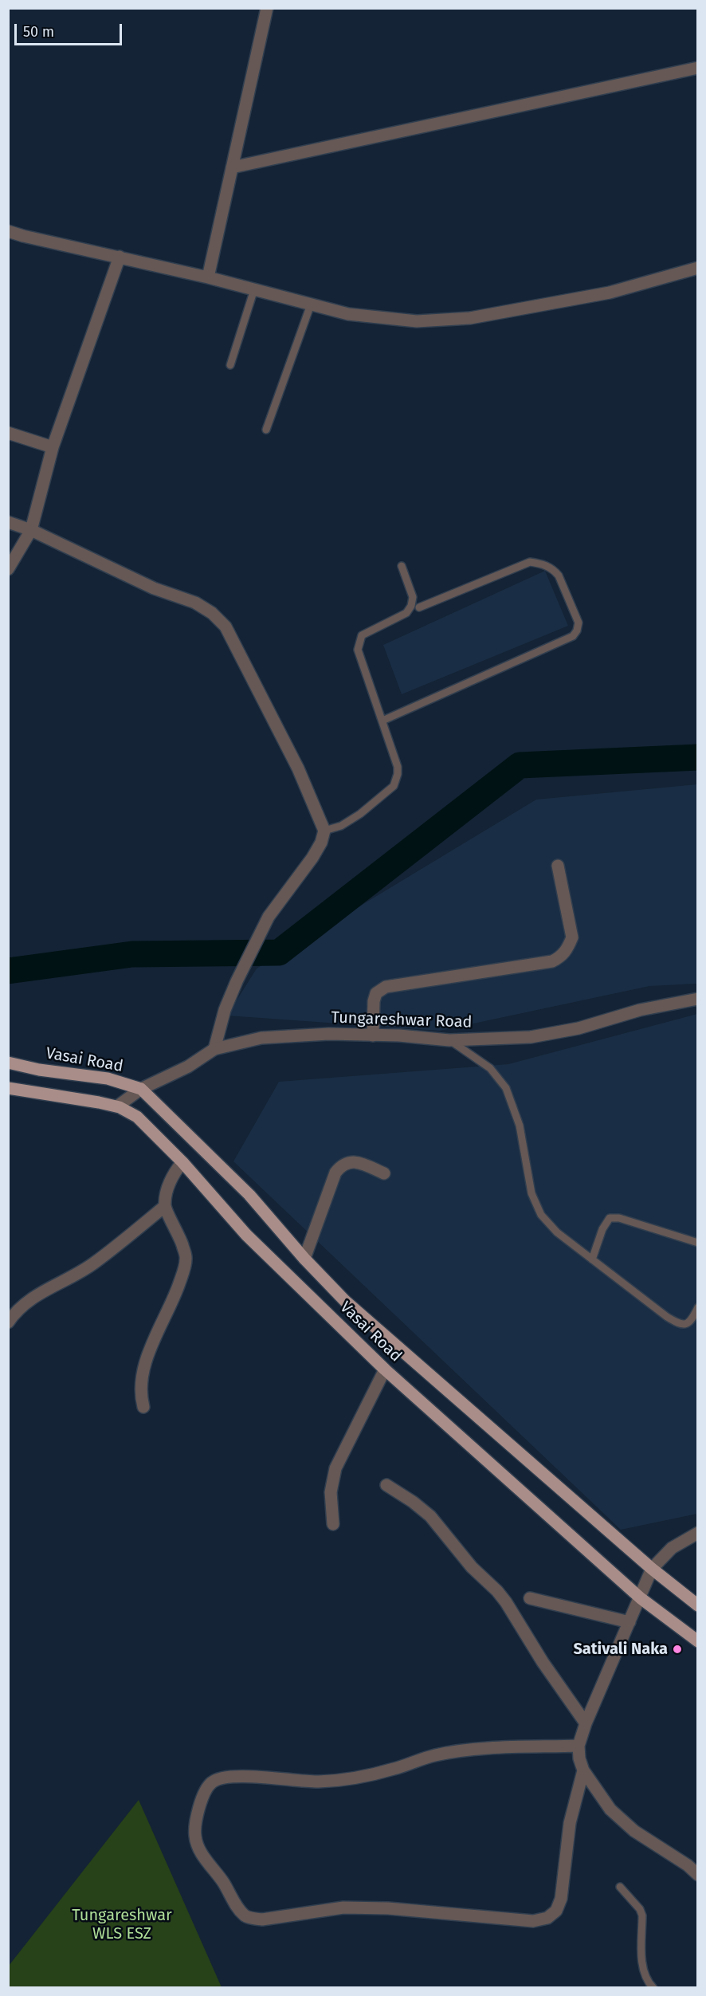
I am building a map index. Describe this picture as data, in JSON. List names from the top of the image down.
{
  "streets": {
    "main road": ["Vasai Road"],
    "street": ["Tungareshwar Road"]
  },
  "crossings": [
    ["Tungareshwar Road", "Vasai Road"]
  ],
  "parks": ["Tungareshwar WLS ESZ"],
  "places": ["Sativali Naka"],
  "scale_bar": "50 m"
}
